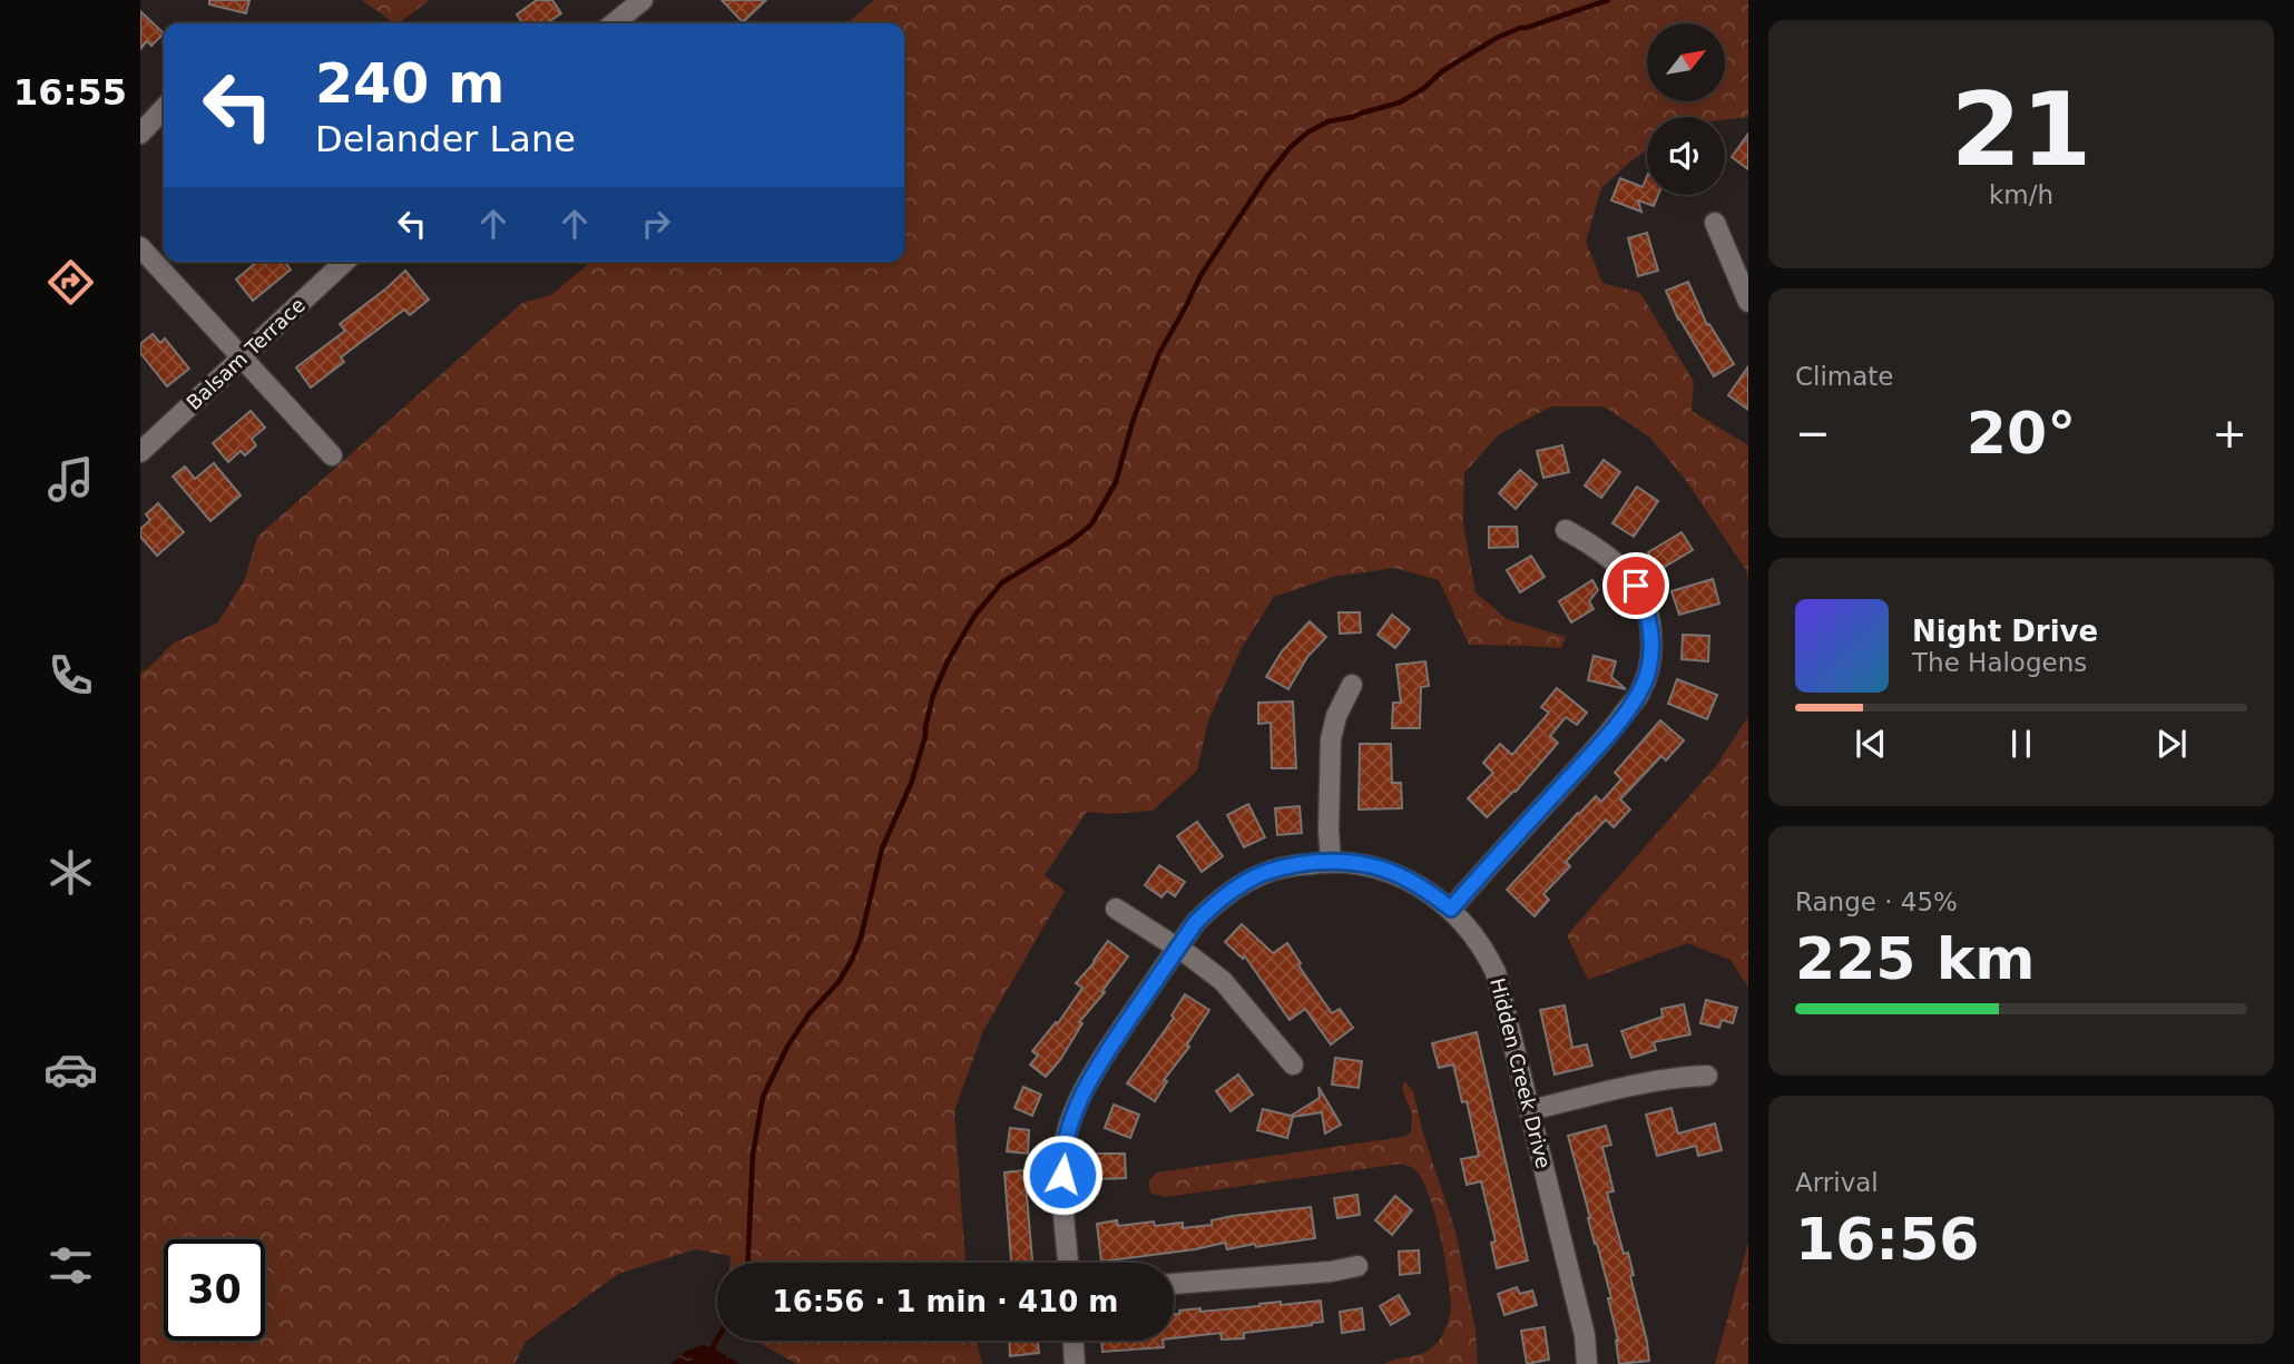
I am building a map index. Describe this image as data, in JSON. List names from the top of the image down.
{
  "streets": {
    "street": ["Balsam Terrace", "Hidden Creek Drive"]
  },
  "north": "top right",
  "page": {
    "tabs": "16:55",
    "tile": [
      ["21", "km/h"],
      "Climate",
      ["Range · 45%", "225 km"],
      ["Arrival", "16:56"]
    ],
    "turn": ["240 m", "Delander Lane"],
    "heat": ["−", "20°", "+"],
    "song": ["Night Drive", "The Halogens"],
    "limit": "30",
    "trip": "16:56 · 1 min · 410 m"
  }
}
